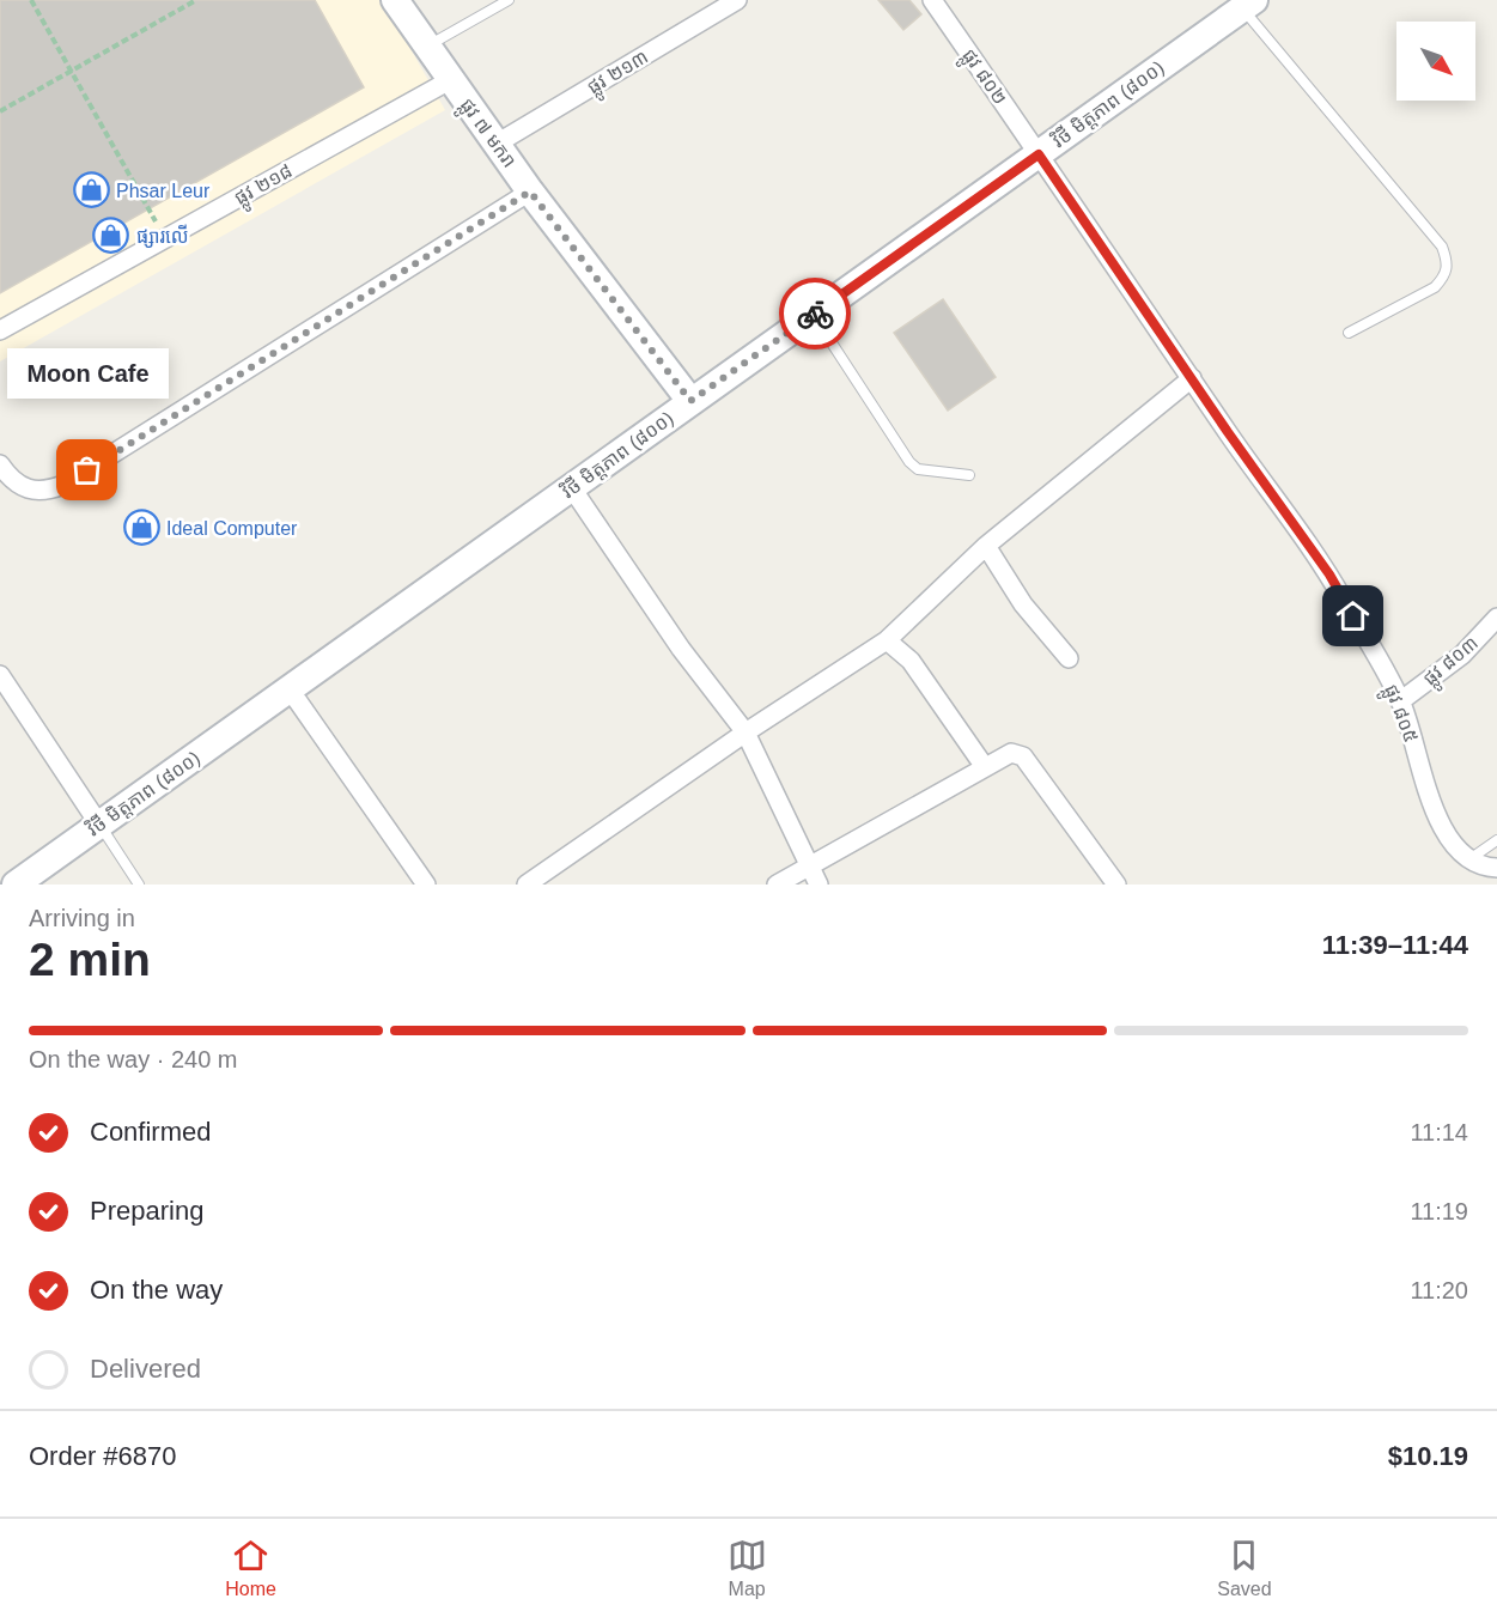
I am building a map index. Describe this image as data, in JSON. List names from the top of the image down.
{
  "streets": {
    "main road": ["វិថី មិត្តភាព (៨០០)", "ផ្លូវ ៧ មករា"],
    "street": [
      "ផ្លូវ ២១៣",
      "ផ្លូវ ៨០២",
      "ផ្លូវ ២១៨",
      "ផ្លូវ ៨០៣",
      "ផ្លូវ ៨០៥"
    ]
  },
  "crossings": [
    ["ផ្លូវ ២១៣", "ផ្លូវ ៧ មករា"],
    ["ផ្លូវ ៨០២", "វិថី មិត្តភាព (៨០០)"],
    ["ផ្លូវ ៨០២", "ផ្លូវ ៨០៥"],
    ["វិថី មិត្តភាព (៨០០)", "ផ្លូវ ៧ មករា"],
    ["វិថី មិត្តភាព (៨០០)", "ផ្លូវ ៨០៥"],
    ["ផ្លូវ ៧ មករា", "ផ្លូវ ២១៨"],
    ["ផ្លូវ ៨០៣", "ផ្លូវ ៨០៥"]
  ],
  "places": {
    "shop": ["Phsar Leur", "ផ្សារលើ", "Ideal Computer"],
    "other": ["Moon Cafe"]
  },
  "north": "bottom right",
  "page": {
    "bubble": "Moon Cafe",
    "heading": ["2 min", "Arriving in", "11:39–11:44"],
    "panel": ["Order #6870", "$10.19"],
    "bar": "On the way · 240 m",
    "list": [
      ["Confirmed", "11:14"],
      ["Preparing", "11:19"],
      ["On the way", "11:20"],
      "Delivered"
    ],
    "tabs": ["Home", "Map", "Saved"]
  }
}
